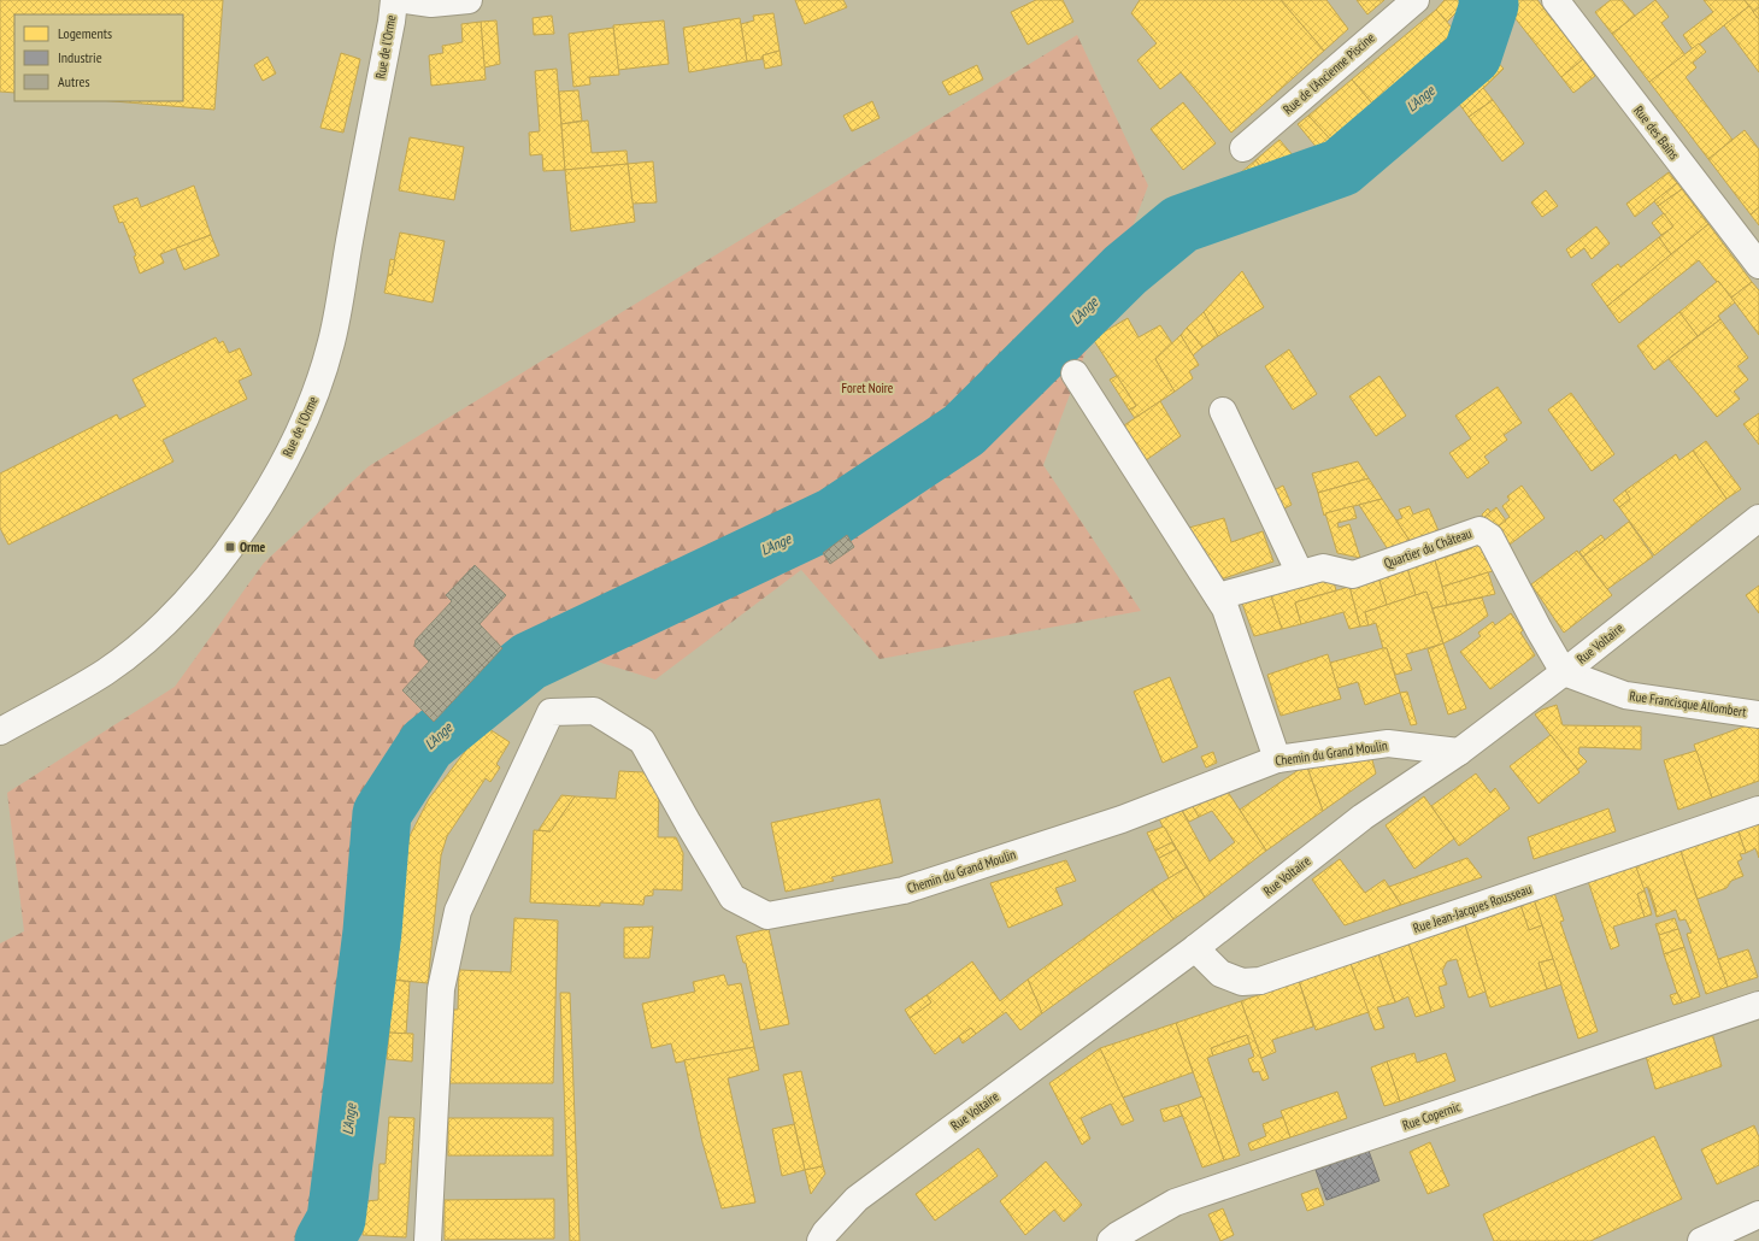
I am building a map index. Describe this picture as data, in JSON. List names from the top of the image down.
{
  "streets": {
    "street": [
      "Rue de l'Orme",
      "Rue de l'Ancienne Piscine",
      "Rue des Bains",
      "Quartier du Château",
      "Rue Voltaire",
      "Rue Francisque Allombert",
      "Chemin du Grand Moulin",
      "Rue Jean-Jacques Rousseau",
      "Rue Copernic"
    ]
  },
  "crossings": [
    ["Quartier du Château", "Rue Voltaire"],
    ["Quartier du Château", "Rue Francisque Allombert"],
    ["Rue Voltaire", "Rue Francisque Allombert"],
    ["Rue Voltaire", "Chemin du Grand Moulin"],
    ["Rue Voltaire", "Rue Jean-Jacques Rousseau"]
  ],
  "water": ["L'Ange"],
  "parks": ["Foret Noire"],
  "places": {
    "transit": ["Orme"]
  },
  "legend": ["Logements", "Industrie", "Autres"]
}
